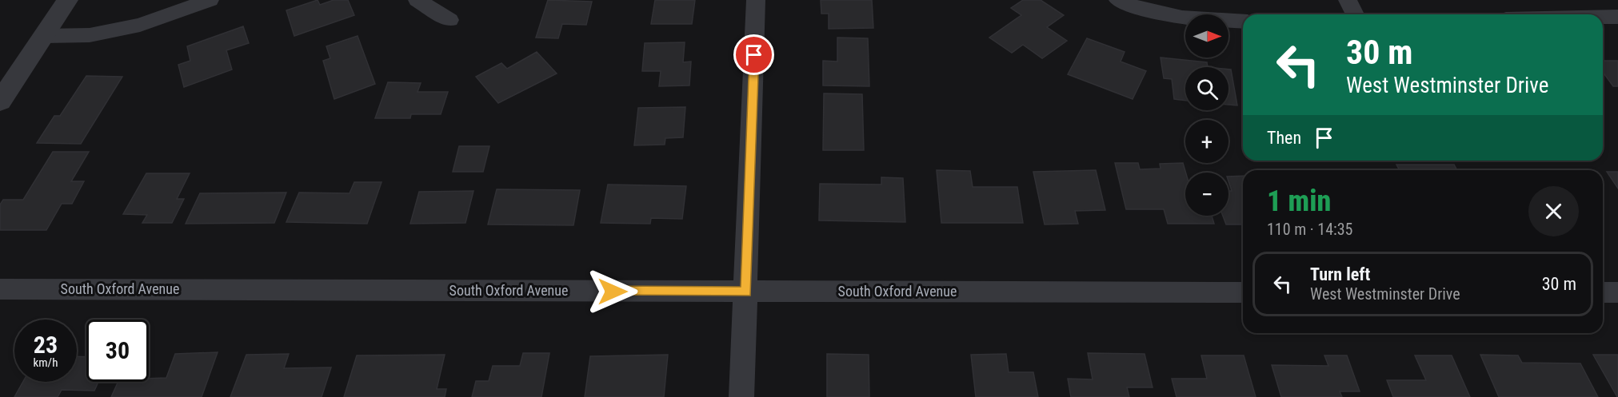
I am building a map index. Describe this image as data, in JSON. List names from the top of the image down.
{
  "streets": {
    "street": ["South Oxford Avenue"]
  },
  "north": "right",
  "page": {
    "map_buttons": ["+", "−"],
    "turn": ["30 m", "West Westminster Drive"],
    "then": "Then",
    "heading": ["1 min", "110 m · 14:35"],
    "list": [
      {
        "name": "Turn left",
        "note": "West Westminster Drive",
        "value": "30 m"
      }
    ],
    "speed": "23 km/h",
    "limit": "30"
  }
}
